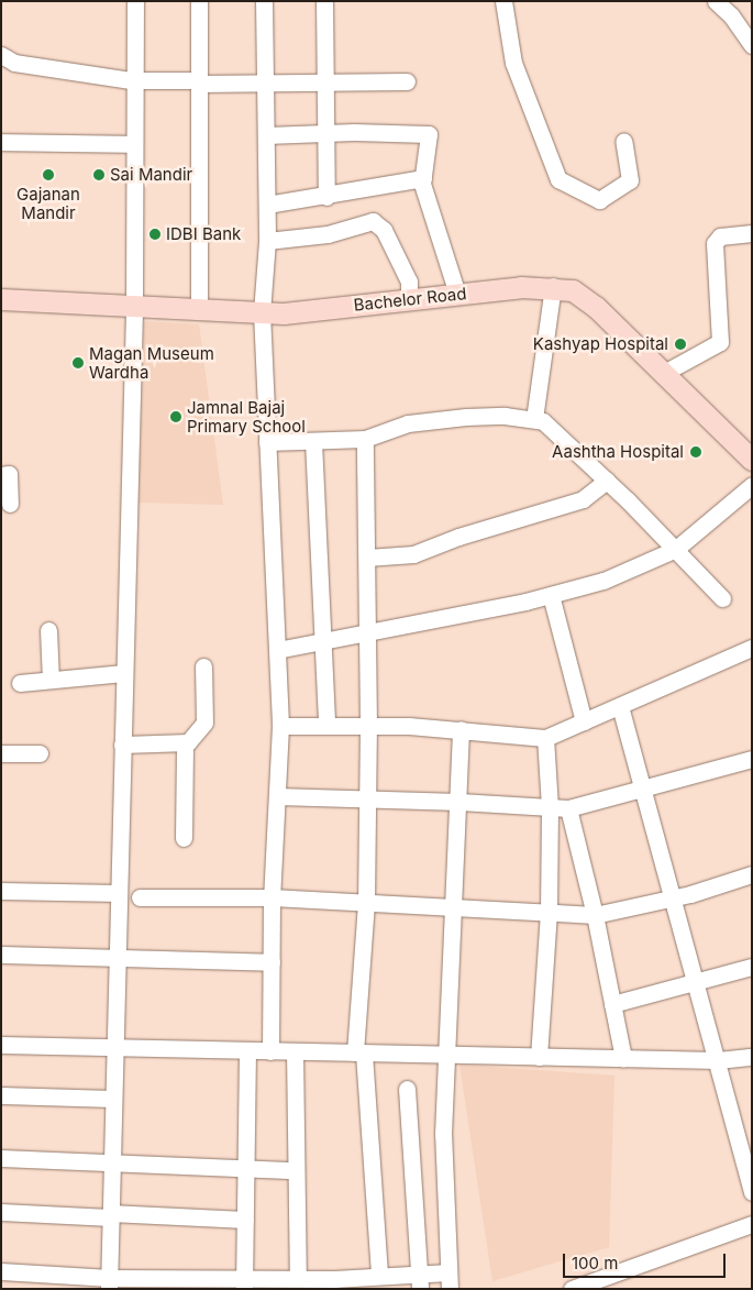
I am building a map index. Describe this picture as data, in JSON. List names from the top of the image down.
{
  "streets": {
    "main road": ["Bachelor Road"]
  },
  "places": [
    "Gajanan Mandir",
    "Sai Mandir",
    "IDBI Bank",
    "Kashyap Hospital",
    "Magan Museum Wardha",
    "Jamnal Bajaj Primary School",
    "Aashtha Hospital"
  ],
  "scale_bar": "100 m"
}
